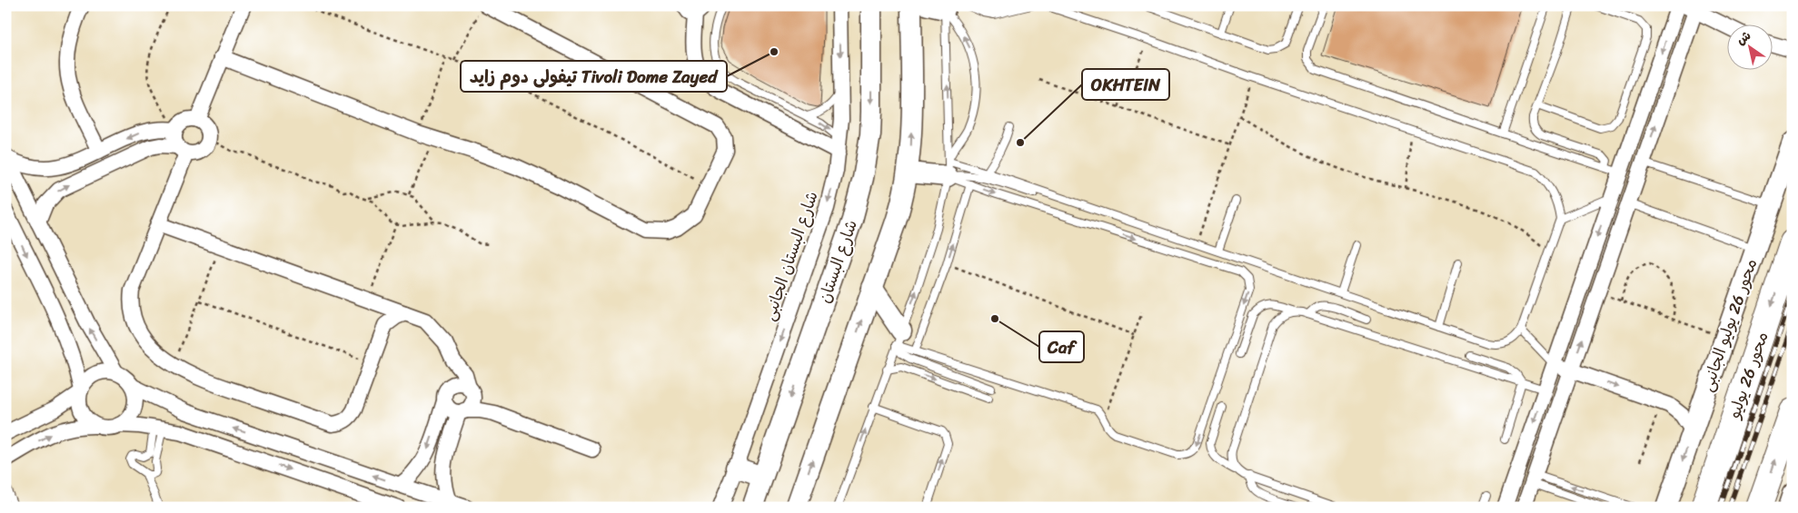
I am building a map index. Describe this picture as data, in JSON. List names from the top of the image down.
{
  "streets": {
    "highway": ["محور 26 يوليو"],
    "street": ["شارع البستان الجانبى", "شارع البستان", "محور 26 يوليو الجانبى"]
  },
  "places": ["تيفولى دوم زايد Tivoli Dome Zayed", "OKHTEIN", "Caf"],
  "north": "top left"
}
